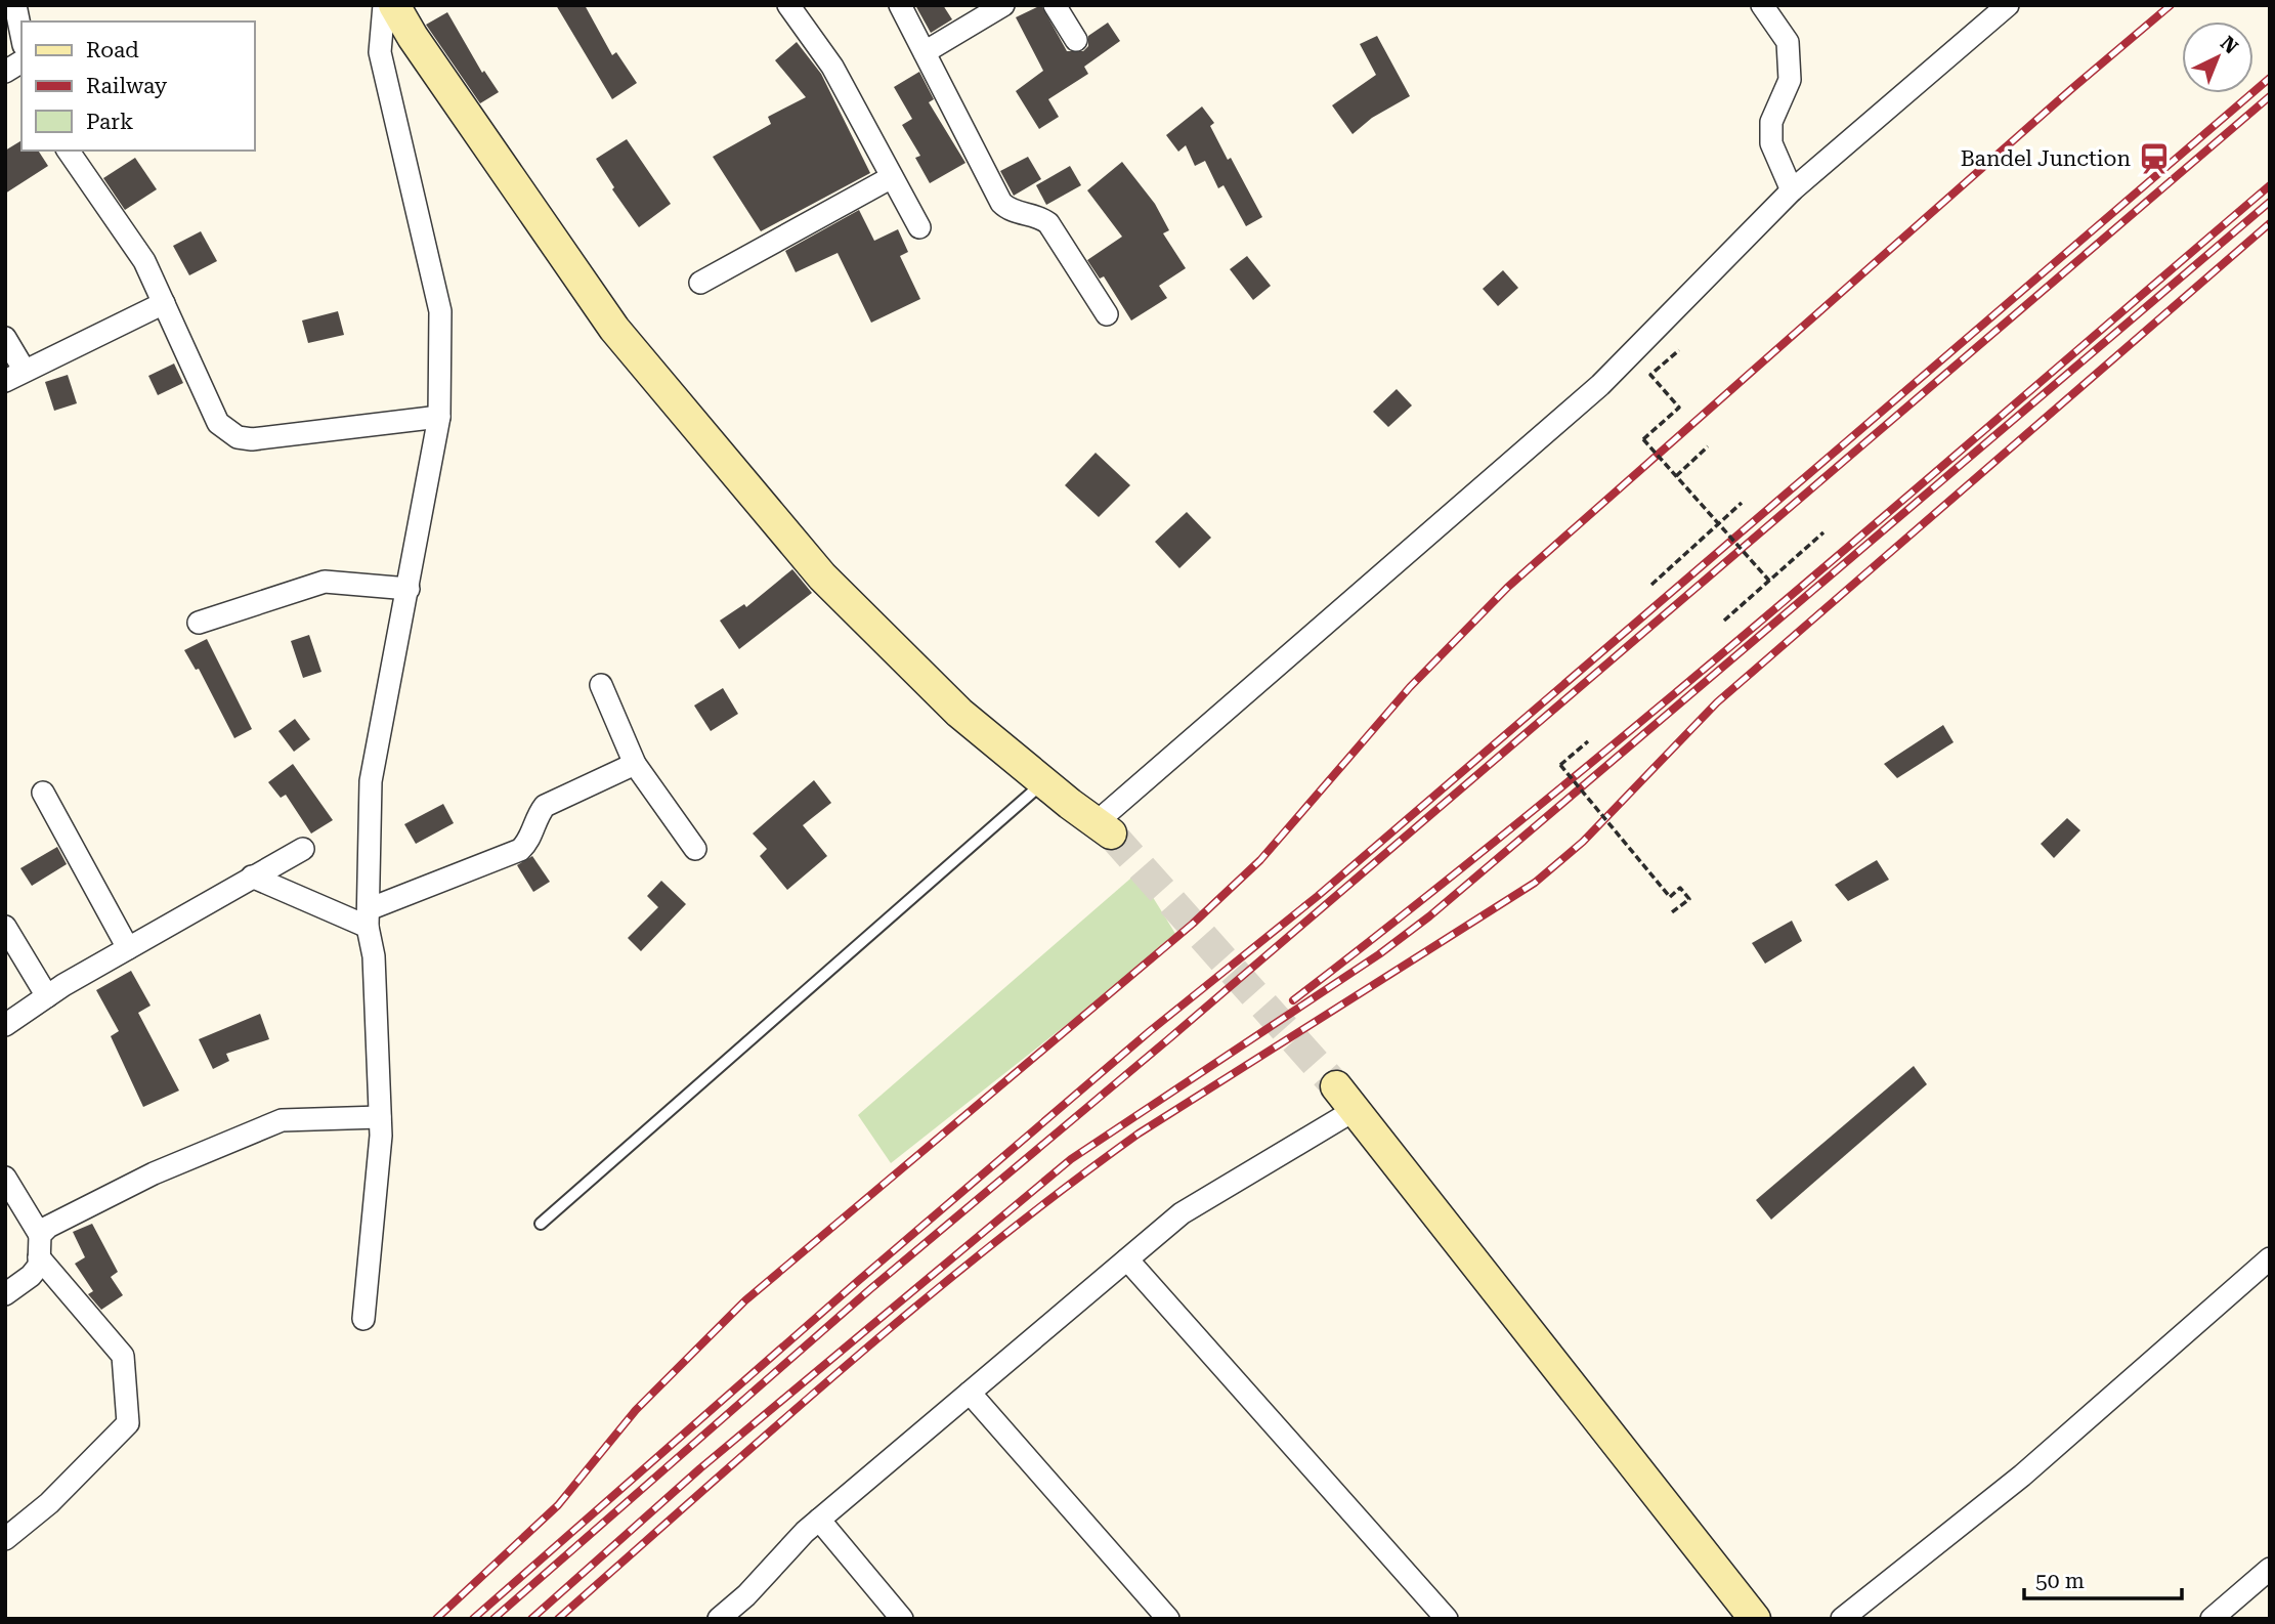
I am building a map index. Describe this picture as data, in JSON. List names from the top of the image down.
{
  "places": {
    "station": ["Bandel Junction"]
  },
  "legend": ["Road", "Railway", "Park"],
  "scale_bar": "50 m",
  "north": "top right"
}
